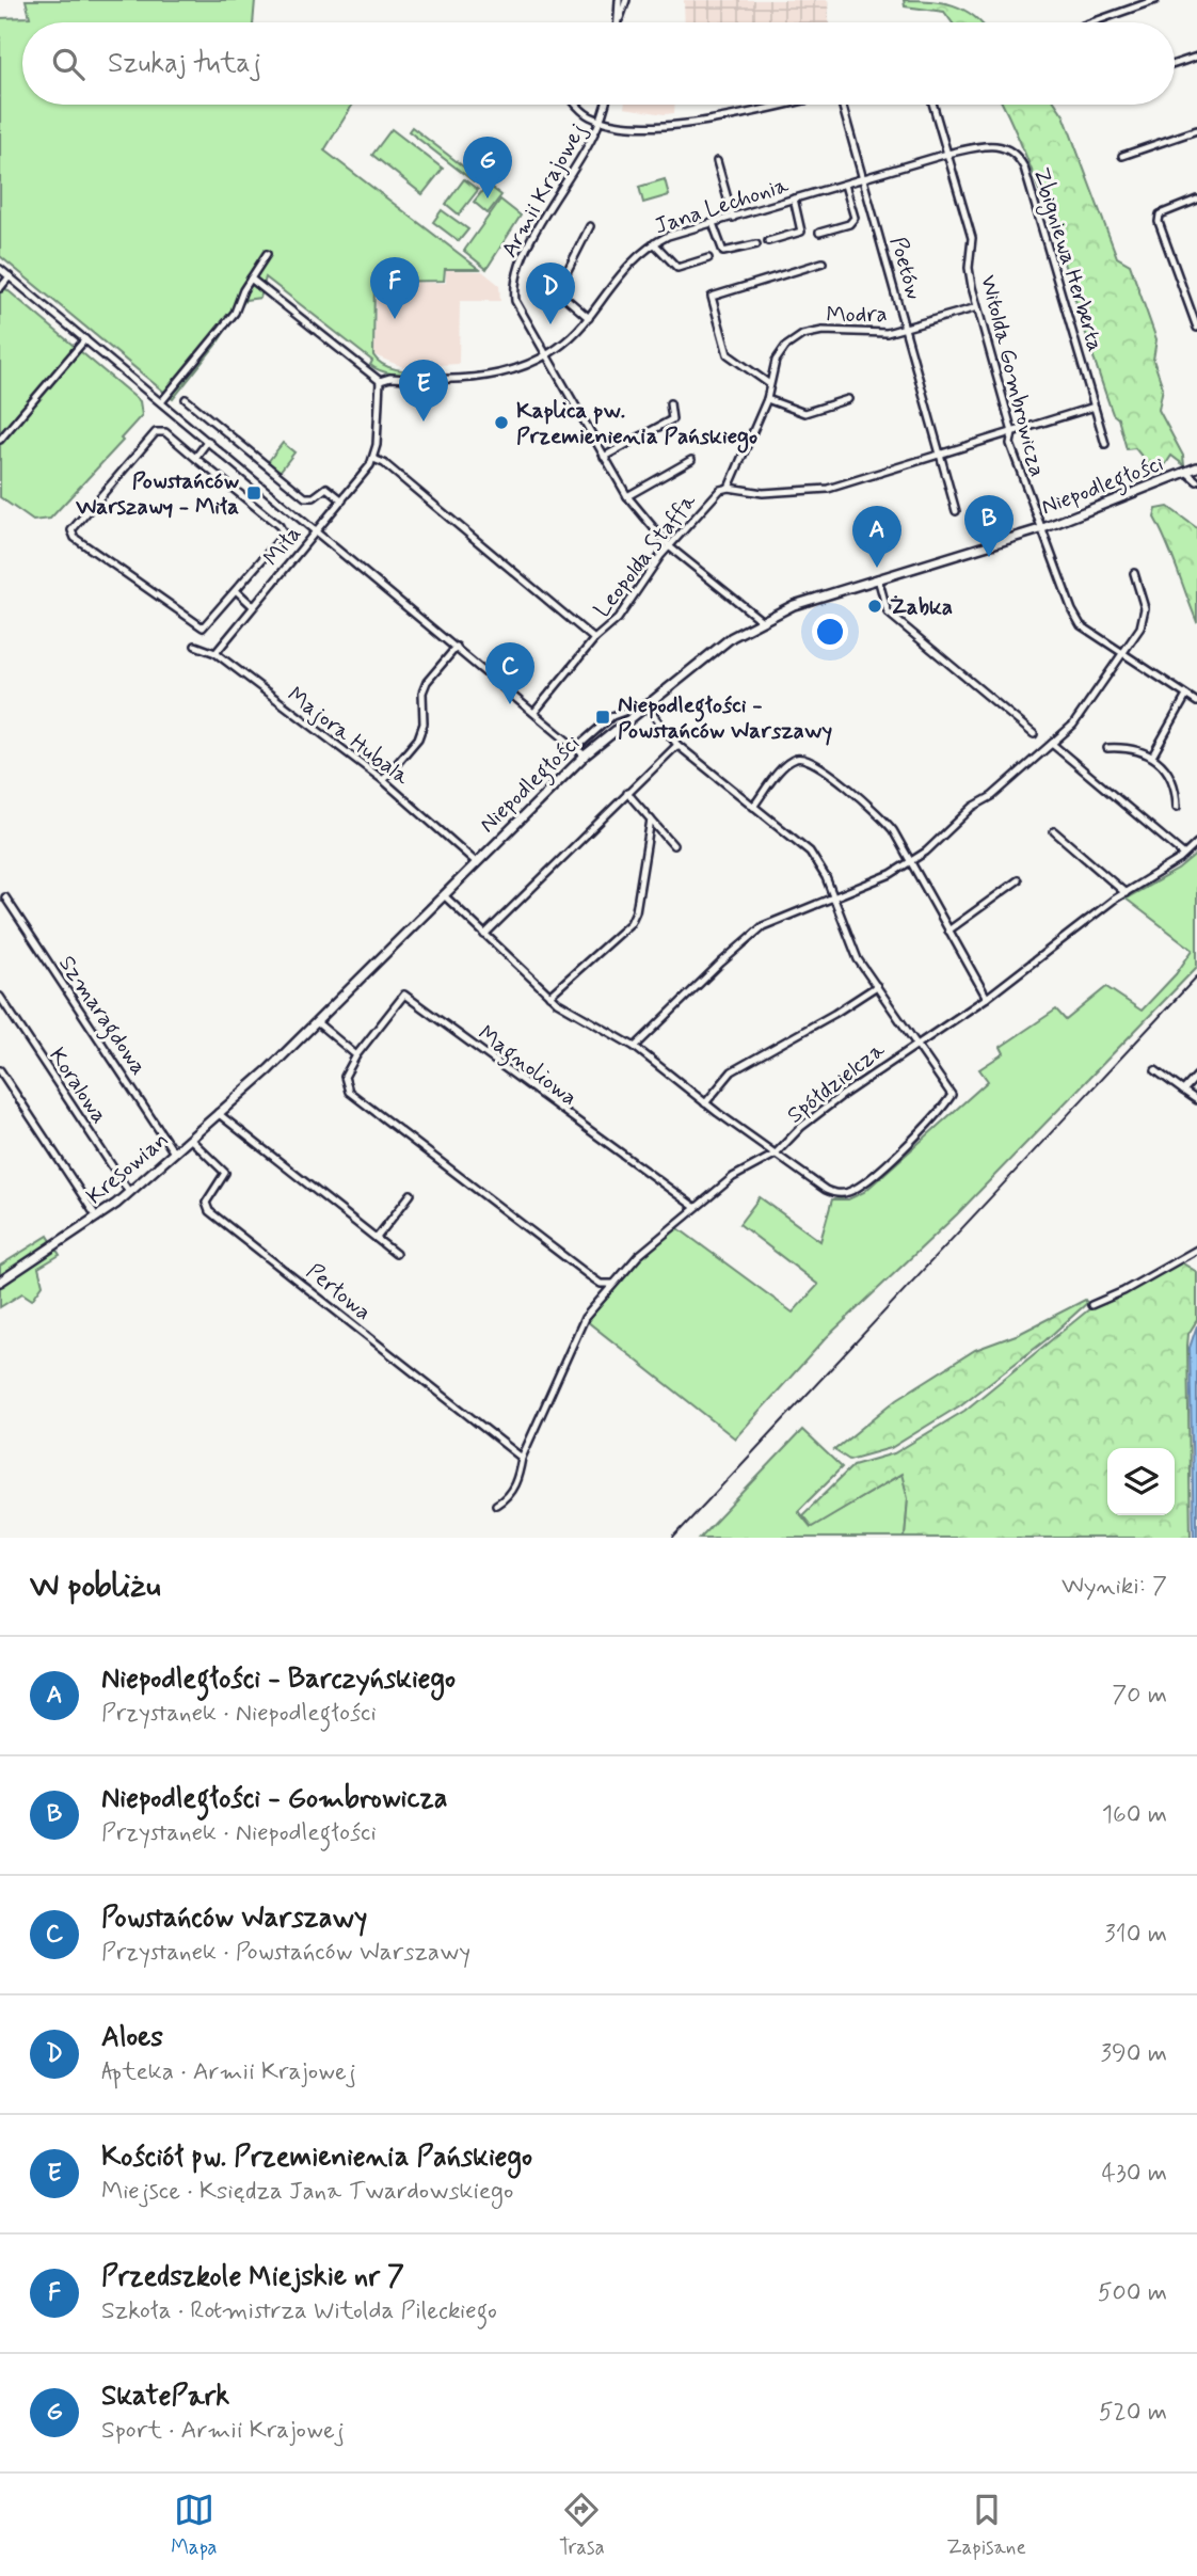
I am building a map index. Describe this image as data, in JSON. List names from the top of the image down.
{
  "streets": {
    "street": [
      "Armii Krajowej",
      "Jana Lechonia",
      "Zbigniewa Herberta",
      "Poetów",
      "Modra",
      "Witolda Gombrowicza",
      "Niepodległości",
      "Miła",
      "Leopolda Staffa",
      "Majora Hubala",
      "Szmaragdowa",
      "Magnoliowa",
      "Spółdzielcza",
      "Koralowa",
      "Kresowian",
      "Perłowa"
    ]
  },
  "crossings": [
    ["Armii Krajowej", "Jana Lechonia"],
    ["Armii Krajowej", "Niepodległości"],
    ["Armii Krajowej", "Leopolda Staffa"],
    ["Jana Lechonia", "Zbigniewa Herberta"],
    ["Jana Lechonia", "Poetów"],
    ["Zbigniewa Herberta", "Poetów"],
    ["Zbigniewa Herberta", "Witolda Gombrowicza"],
    ["Poetów", "Modra"],
    ["Modra", "Leopolda Staffa"],
    ["Witolda Gombrowicza", "Niepodległości"],
    ["Niepodległości", "Majora Hubala"],
    ["Niepodległości", "Kresowian"],
    ["Miła", "Majora Hubala"],
    ["Szmaragdowa", "Kresowian"],
    ["Magnoliowa", "Spółdzielcza"],
    ["Spółdzielcza", "Perłowa"],
    ["Koralowa", "Kresowian"],
    ["Kresowian", "Perłowa"]
  ],
  "places": {
    "other": ["Kaplica pw. Przemienienia Pańskiego", "Żabka"],
    "transit": ["Powstańców Warszawy - Miła", "Niepodległości - Powstańców Warszawy"]
  },
  "page": {
    "search": "Szukaj tutaj",
    "pins": [
      "G",
      "F",
      "D",
      "E",
      "B",
      "A",
      "C"
    ],
    "heading": ["W pobliżu", "Wyniki: 7"],
    "list": [
      {
        "mark": "A",
        "name": "Niepodległości - Barczyńskiego",
        "note": "Przystanek · Niepodległości",
        "value": "70 m"
      },
      {
        "mark": "B",
        "name": "Niepodległości - Gombrowicza",
        "note": "Przystanek · Niepodległości",
        "value": "160 m"
      },
      {
        "mark": "C",
        "name": "Powstańców Warszawy",
        "note": "Przystanek · Powstańców Warszawy",
        "value": "310 m"
      },
      {
        "mark": "D",
        "name": "Aloes",
        "note": "Apteka · Armii Krajowej",
        "value": "390 m"
      },
      {
        "mark": "E",
        "name": "Kościół pw. Przemienienia Pańskiego",
        "note": "Miejsce · Księdza Jana Twardowskiego",
        "value": "430 m"
      },
      {
        "mark": "F",
        "name": "Przedszkole Miejskie nr 7",
        "note": "Szkoła · Rotmistrza Witolda Pileckiego",
        "value": "500 m"
      },
      {
        "mark": "G",
        "name": "SkatePark",
        "note": "Sport · Armii Krajowej",
        "value": "520 m"
      }
    ],
    "nav": ["Mapa", "Trasa", "Zapisane"]
  }
}
